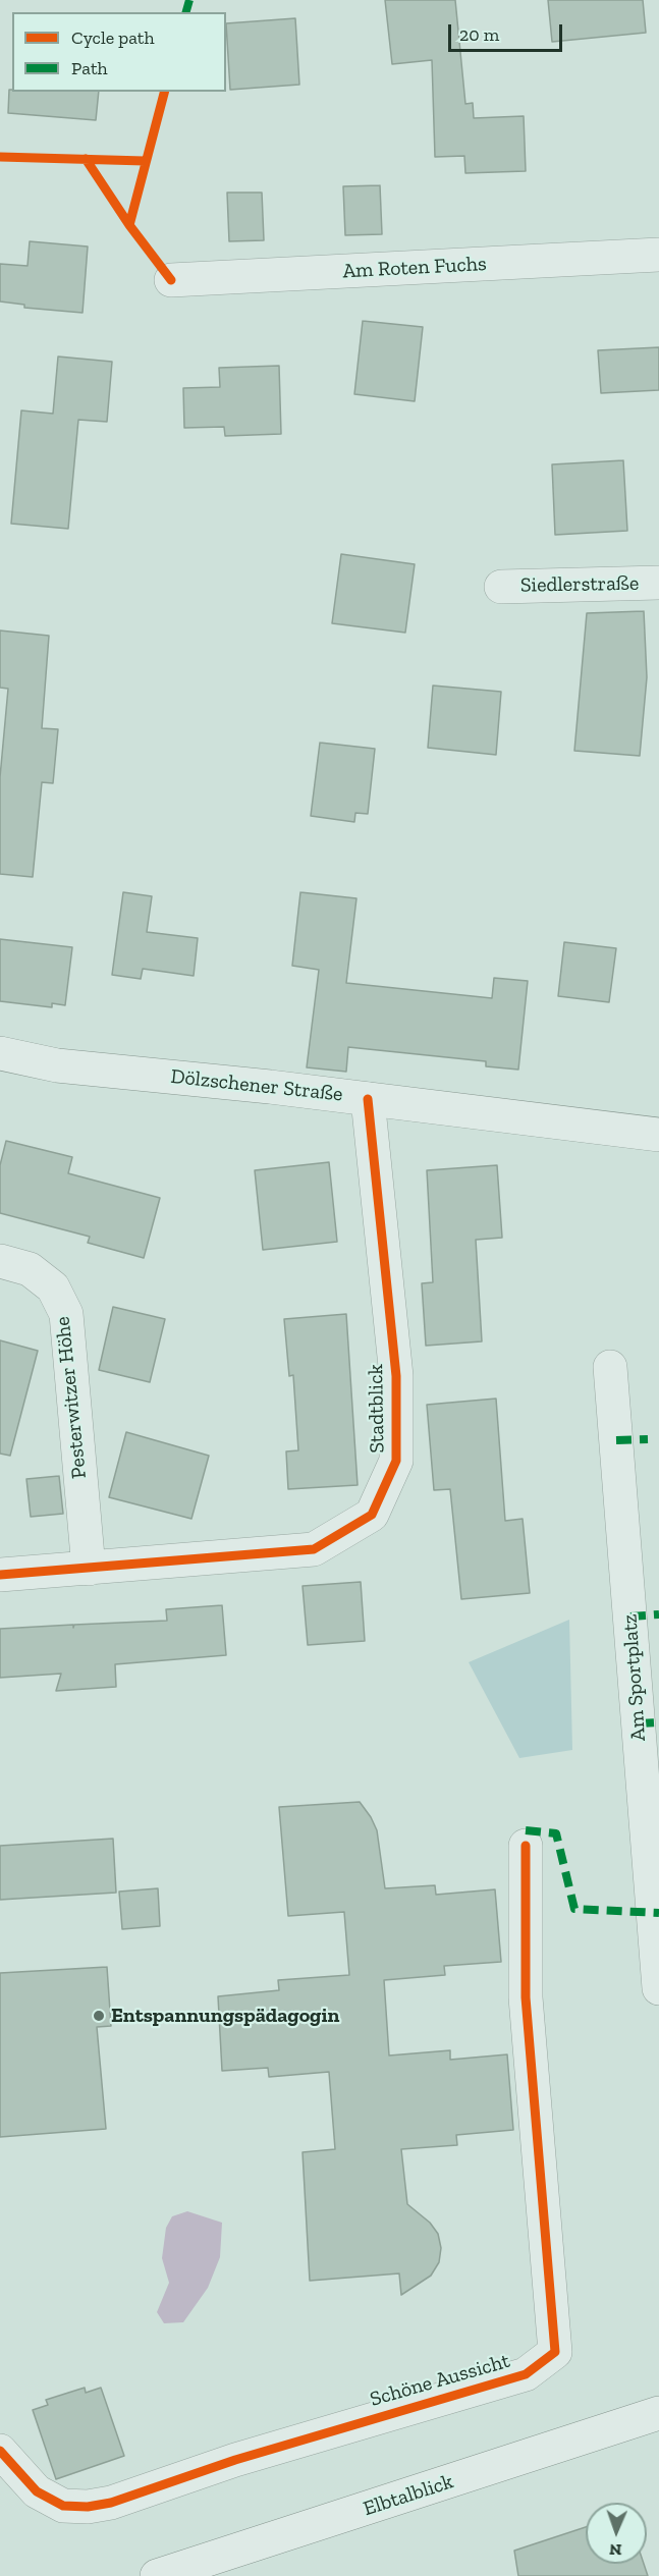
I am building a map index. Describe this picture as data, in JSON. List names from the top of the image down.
{
  "streets": {
    "street": [
      "Am Roten Fuchs",
      "Siedlerstraße",
      "Dölzschener Straße",
      "Pesterwitzer Höhe",
      "Stadtblick",
      "Am Sportplatz",
      "Schöne Aussicht",
      "Elbtalblick"
    ]
  },
  "crossings": [
    ["Dölzschener Straße", "Stadtblick"],
    ["Pesterwitzer Höhe", "Stadtblick"]
  ],
  "places": ["Entspannungspädagogin"],
  "legend": ["Cycle path", "Path"],
  "scale_bar": "20 m",
  "north": "bottom"
}
